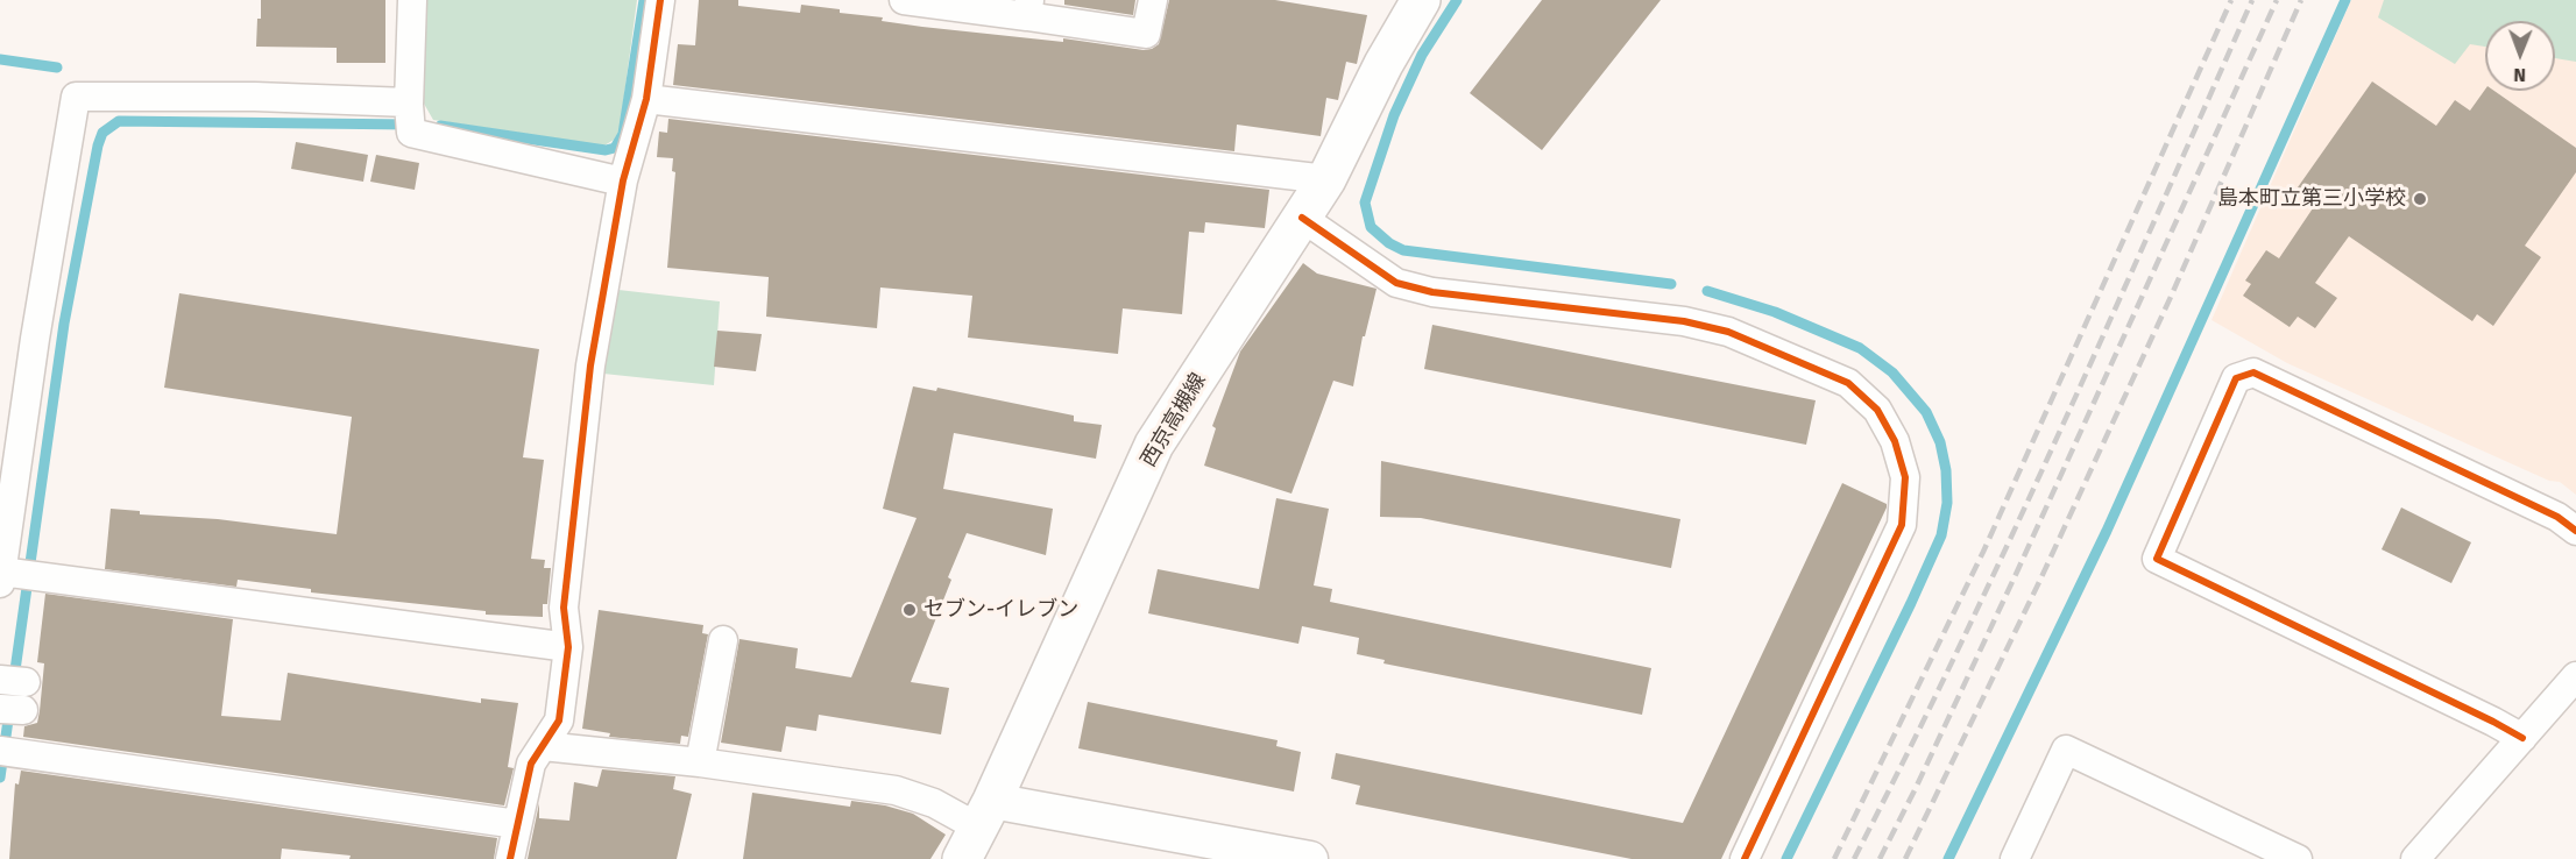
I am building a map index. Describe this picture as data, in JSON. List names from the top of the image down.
{
  "streets": {
    "main road": ["西京高槻線"]
  },
  "places": ["島本町立第三小学校", "セブン-イレブン"],
  "north": "bottom"
}
